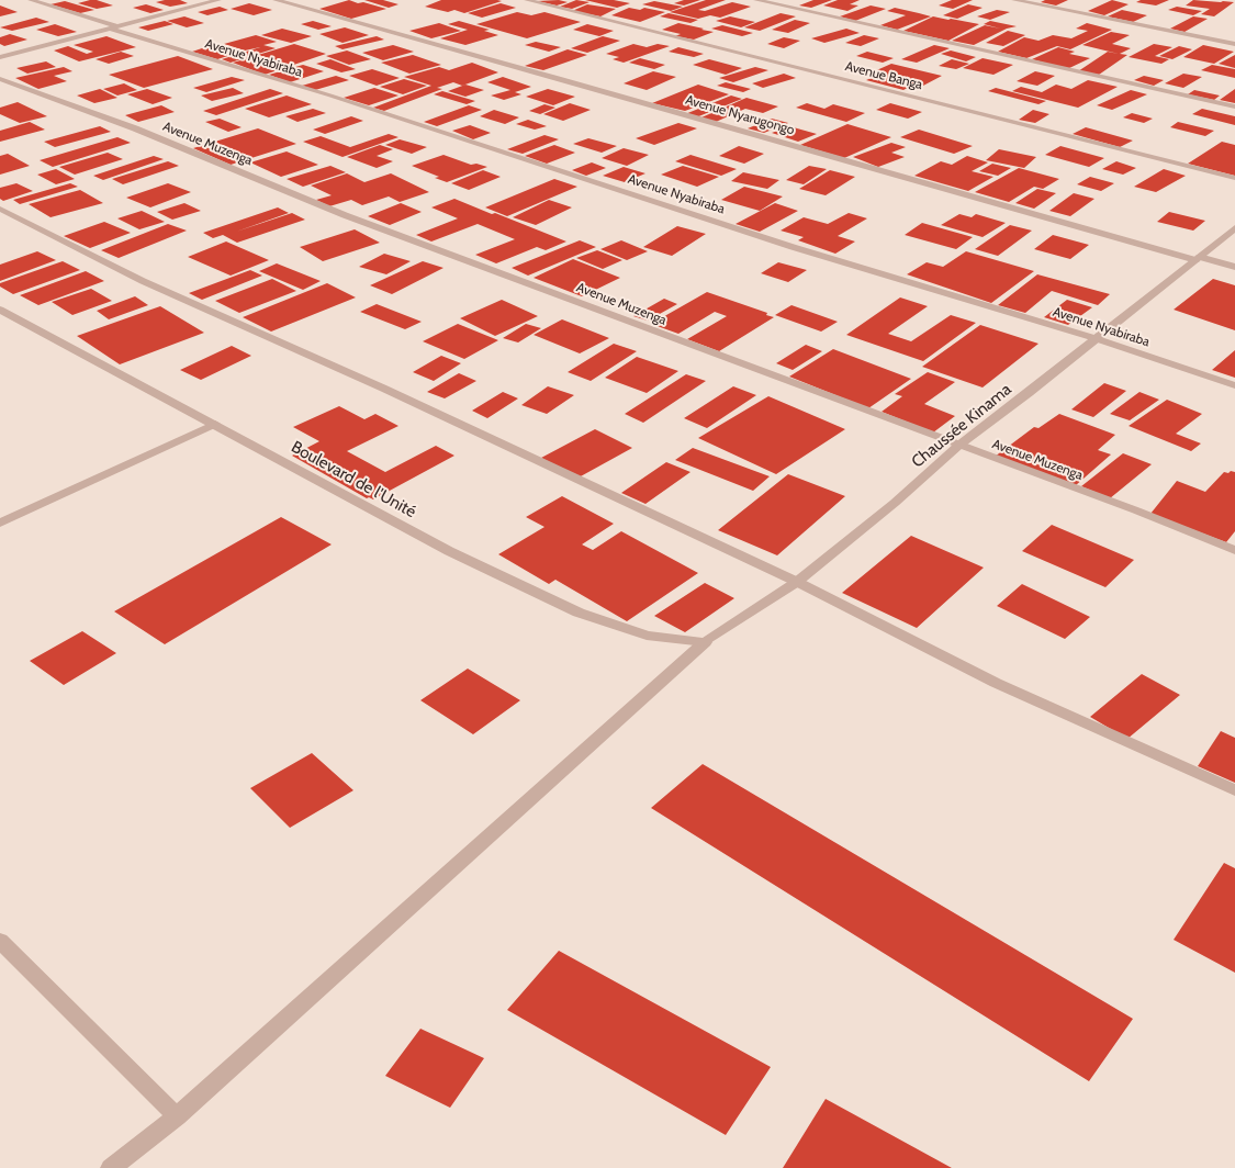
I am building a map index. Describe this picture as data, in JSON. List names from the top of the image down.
{
  "streets": {
    "street": [
      "Avenue Nyabiraba",
      "Avenue Banga",
      "Avenue Nyarugongo",
      "Avenue Muzenga",
      "Chaussée Kinama",
      "Boulevard de l'Unité"
    ]
  },
  "crossings": [
    ["Avenue Nyabiraba", "Chaussée Kinama"],
    ["Avenue Nyarugongo", "Chaussée Kinama"],
    ["Avenue Muzenga", "Chaussée Kinama"],
    ["Chaussée Kinama", "Boulevard de l'Unité"]
  ]
}
